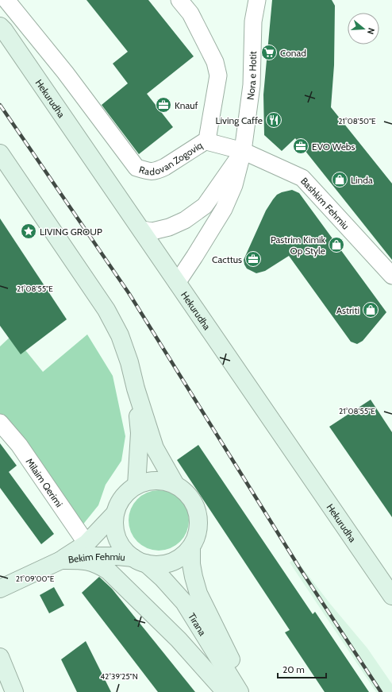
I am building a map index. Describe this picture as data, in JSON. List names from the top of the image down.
{
  "streets": {
    "main road": ["Hekurudha", "Bekim Fehmiu", "Tirana"],
    "street": [
      "Nora e Hotit",
      "Radovan Zogoviq",
      "Bashkim Fehmiu",
      "Milaim Qerimi"
    ]
  },
  "crossings": [
    ["Nora e Hotit", "Hekurudha"],
    ["Nora e Hotit", "Bashkim Fehmiu"],
    ["Radovan Zogoviq", "Bashkim Fehmiu"],
    ["Milaim Qerimi", "Bekim Fehmiu"],
    ["Bekim Fehmiu", "Tirana"]
  ],
  "places": {
    "supermarket": ["Conad"],
    "office": ["Knauf", "EVO Webs", "Cacttus"],
    "restaurant": ["Living Caffe"],
    "shop": ["Linda", "Pastrim Kimik Op Style", "Astriti"],
    "place": ["LIVING GROUP"]
  },
  "scale_bar": "20 m",
  "north": "right",
  "coordinates": [
    "21°08'50\"E",
    "21°08'55\"E",
    "21°09'00\"E",
    "42°39'25\"N"
  ]
}
